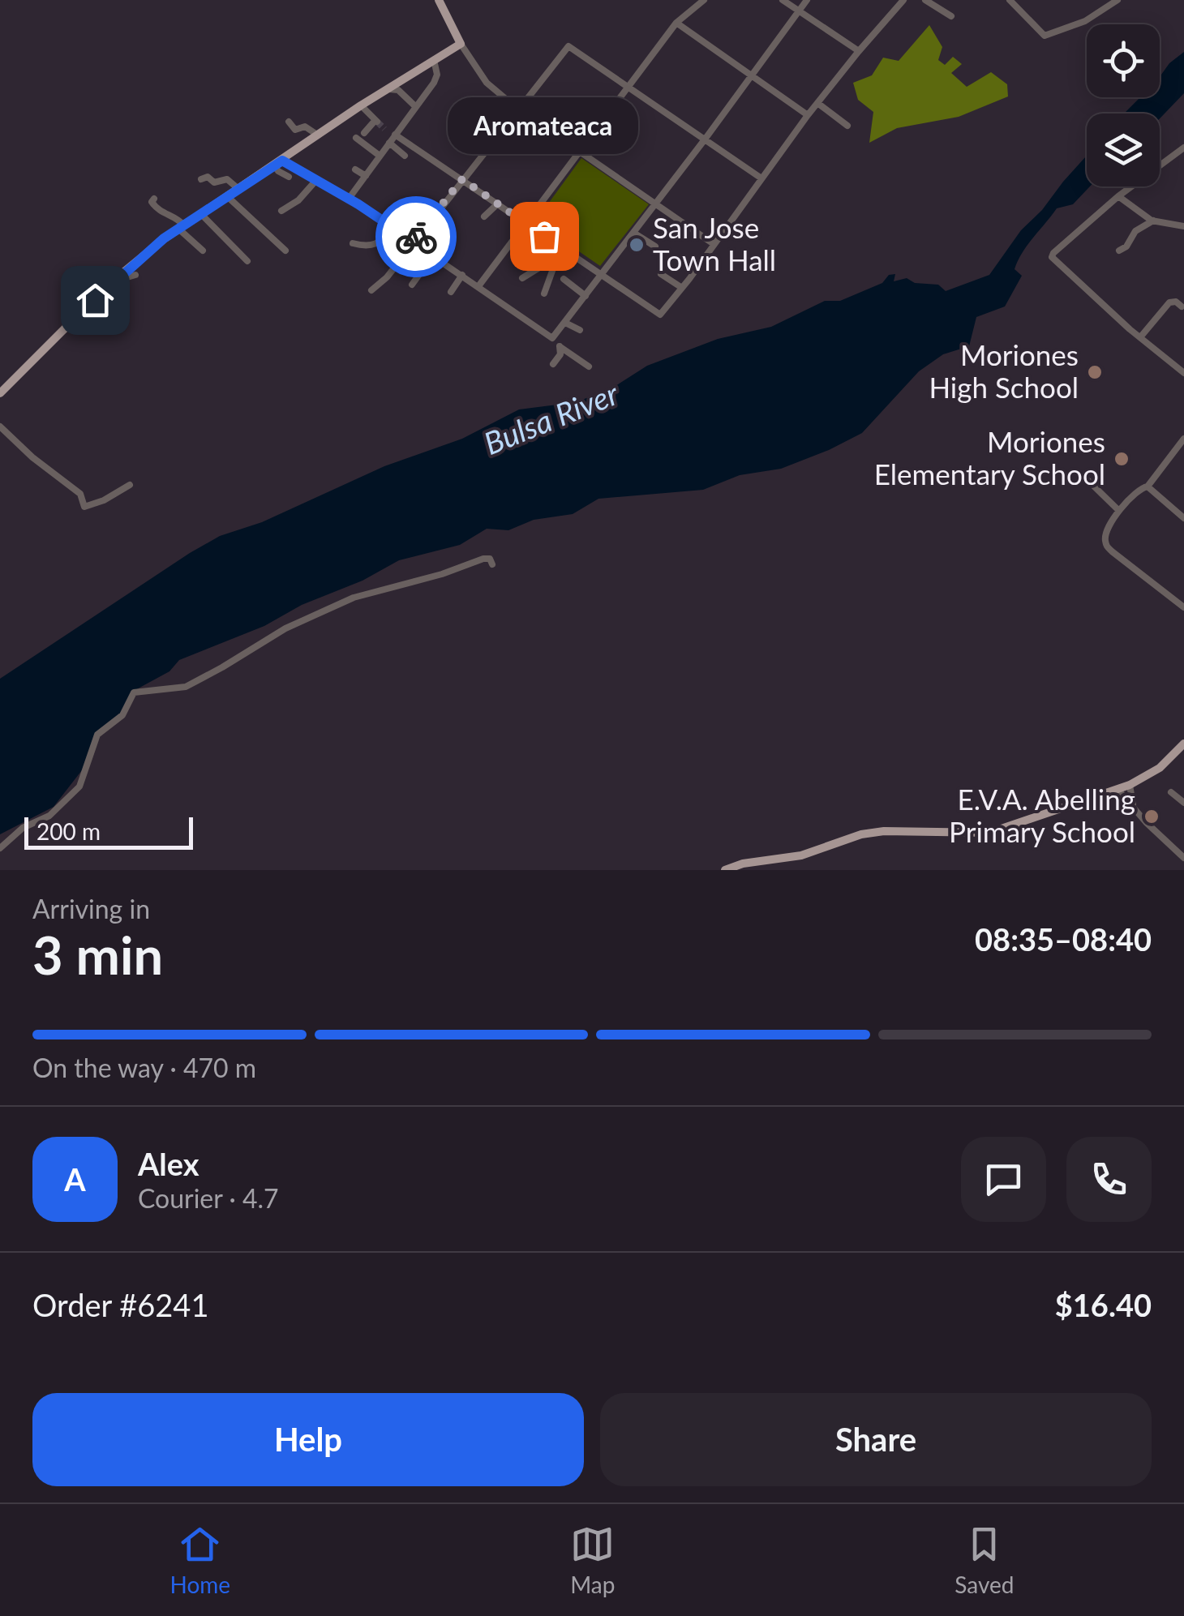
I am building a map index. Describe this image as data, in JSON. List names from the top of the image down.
{
  "water": ["Bulsa River"],
  "places": [
    "Aromateaca",
    "San Jose Town Hall",
    "Moriones High School",
    "Moriones Elementary School",
    "E.V.A. Abelling Primary School"
  ],
  "scale_bar": "200 m",
  "page": {
    "bubble": "Aromateaca",
    "scale": "200 m",
    "heading": ["3 min", "Arriving in", "08:35–08:40"],
    "panel": [
      "Alex",
      "Courier · 4.7",
      "Order #6241",
      "$16.40"
    ],
    "bar": "On the way · 470 m",
    "round": "A",
    "buttons": ["Help", "Share"],
    "tabs": ["Home", "Map", "Saved"]
  }
}
